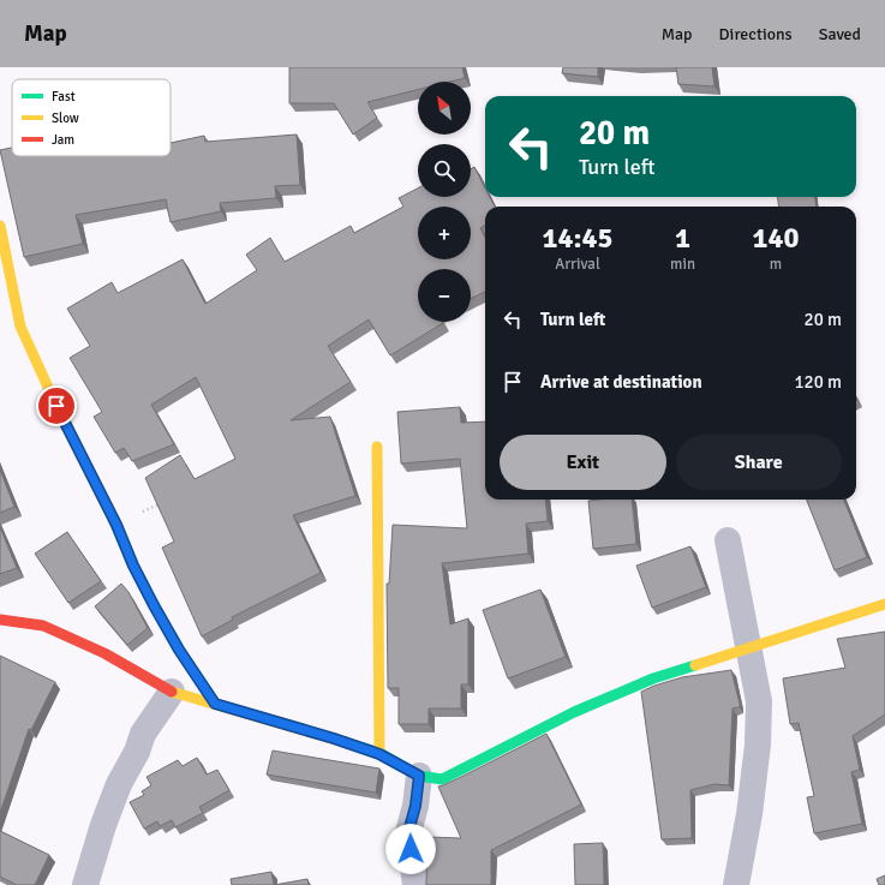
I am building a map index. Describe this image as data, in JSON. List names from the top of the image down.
{
  "legend": ["Fast", "Slow", "Jam"],
  "north": "top left",
  "page": {
    "header": "Map",
    "nav": ["Map", "Directions", "Saved"],
    "map_buttons": ["+", "−"],
    "turn": ["20 m", "Turn left"],
    "eta": [
      "14:45",
      "Arrival",
      "1",
      "min",
      "140",
      "m"
    ],
    "list": [
      {
        "name": "Turn left",
        "value": "20 m"
      },
      {
        "name": "Arrive at destination",
        "value": "120 m"
      }
    ],
    "buttons": ["Exit", "Share"]
  }
}
